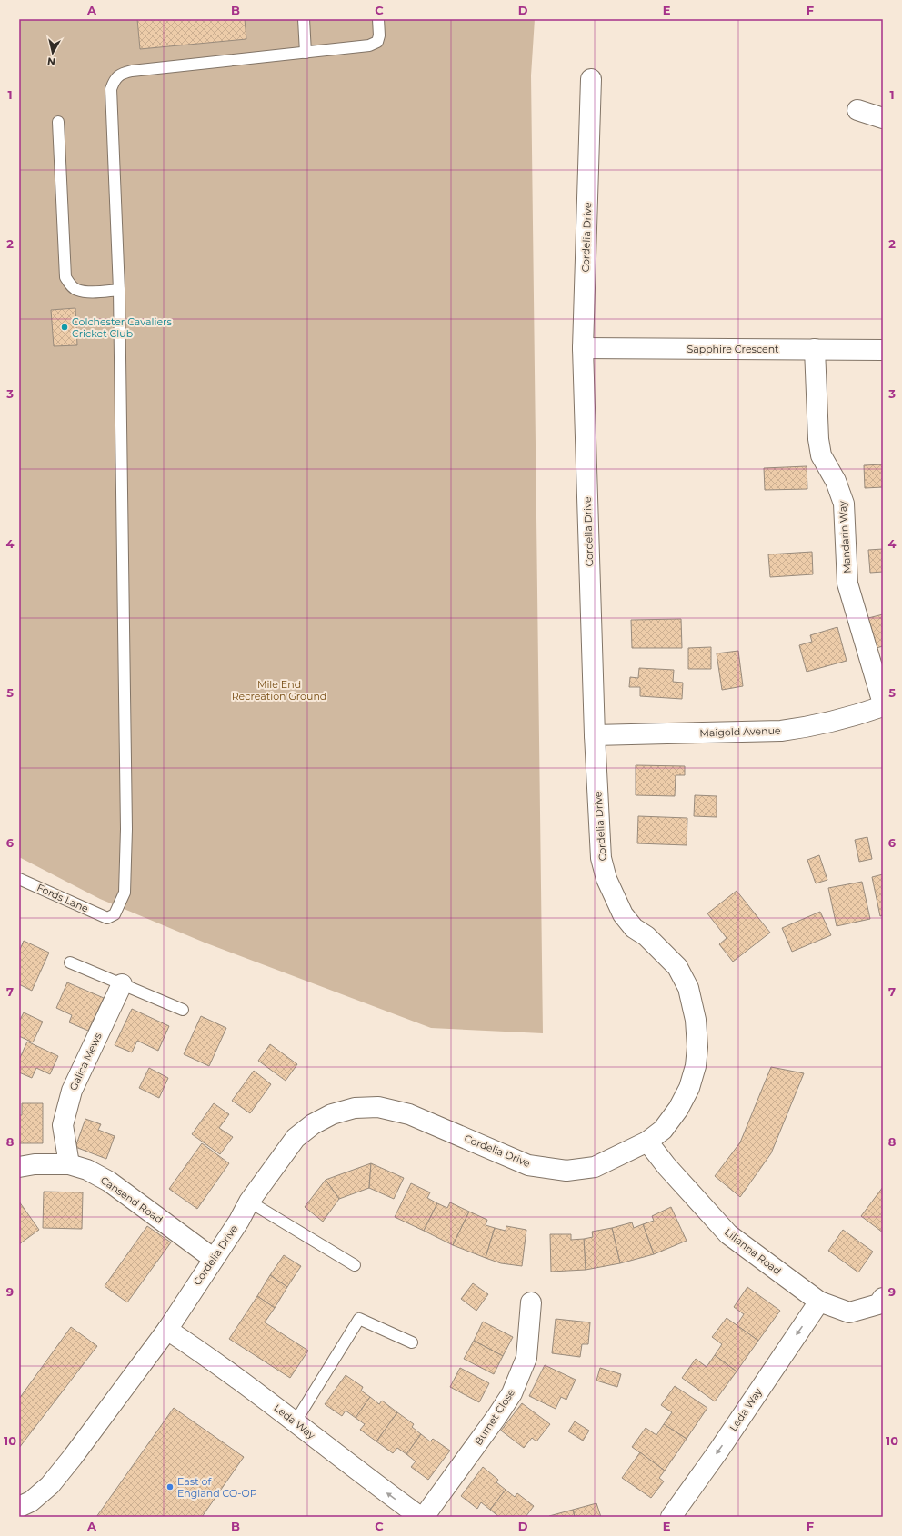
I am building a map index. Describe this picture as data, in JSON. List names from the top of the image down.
{
  "streets": {
    "street": [
      "Cordelia Drive",
      "Sapphire Crescent",
      "Mandarin Way",
      "Maigold Avenue",
      "Galica Mews",
      "Cansend Road",
      "Lilianna Road",
      "Leda Way",
      "Burnet Close"
    ],
    "lane": ["Fords Lane"]
  },
  "crossings": [
    ["Cordelia Drive", "Sapphire Crescent"],
    ["Cordelia Drive", "Maigold Avenue"],
    ["Cordelia Drive", "Cansend Road"],
    ["Cordelia Drive", "Lilianna Road"],
    ["Cordelia Drive", "Leda Way"],
    ["Sapphire Crescent", "Mandarin Way"],
    ["Mandarin Way", "Maigold Avenue"],
    ["Galica Mews", "Cansend Road"],
    ["Lilianna Road", "Leda Way"]
  ],
  "parks": ["Mile End Recreation Ground"],
  "places": ["Colchester Cavaliers Cricket Club", "East of England CO-OP"],
  "north": "bottom",
  "grid": {
    "columns": [
      "A",
      "B",
      "C",
      "D",
      "E",
      "F"
    ],
    "rows": [
      "1",
      "2",
      "3",
      "4",
      "5",
      "6",
      "7",
      "8",
      "9",
      "10"
    ]
  }
}
